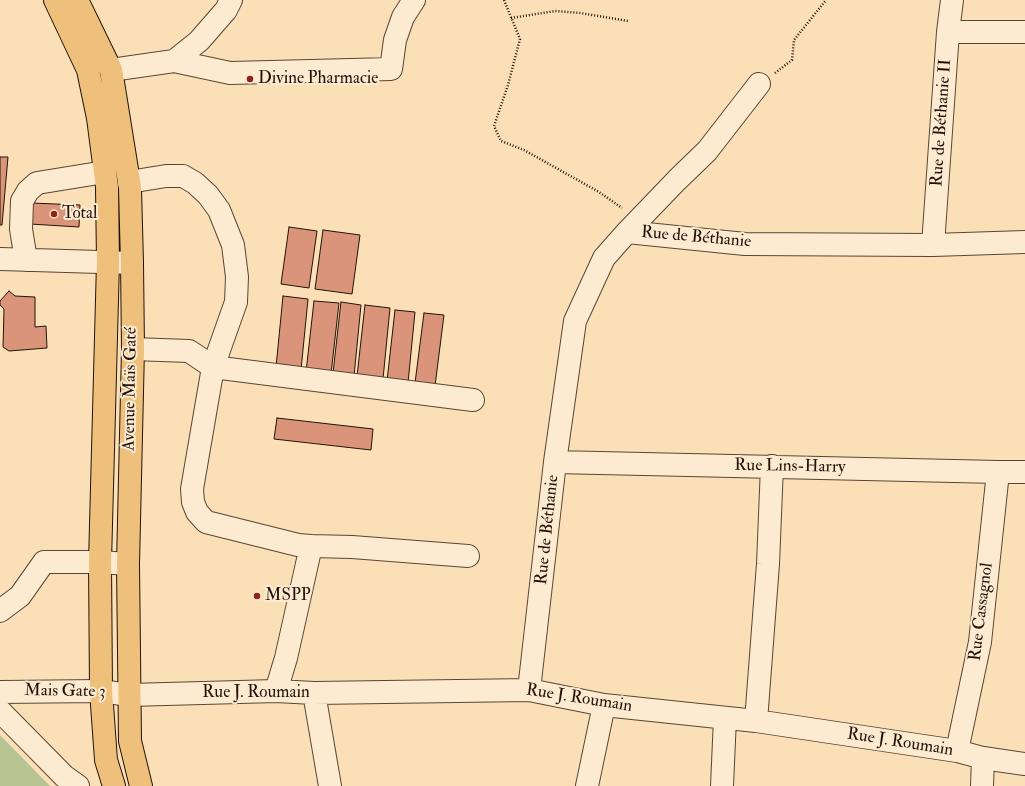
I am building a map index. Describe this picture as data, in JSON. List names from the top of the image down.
{
  "streets": {
    "main road": ["Avenue Maïs Gaté"],
    "street": [
      "Rue de Béthanie II",
      "Rue de Béthanie",
      "Rue Lins-Harry",
      "Rue Cassagnol",
      "Mais Gate 3",
      "Rue J. Roumain"
    ]
  },
  "crossings": [
    ["Rue de Béthanie II", "Rue de Béthanie"],
    ["Rue de Béthanie", "Rue Lins-Harry"],
    ["Rue de Béthanie", "Rue J. Roumain"],
    ["Avenue Maïs Gaté", "Mais Gate 3"],
    ["Avenue Maïs Gaté", "Rue J. Roumain"],
    ["Rue Lins-Harry", "Rue Cassagnol"],
    ["Rue Cassagnol", "Rue J. Roumain"],
    ["Mais Gate 3", "Rue J. Roumain"]
  ],
  "places": ["Divine Pharmacie", "Total", "MSPP"]
}
